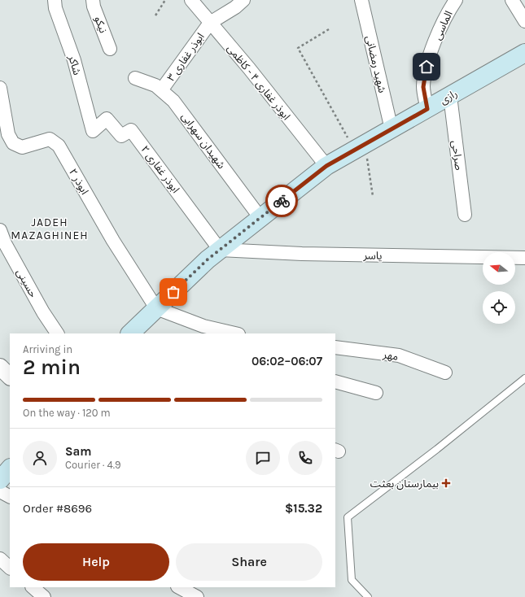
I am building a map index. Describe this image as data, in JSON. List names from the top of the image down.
{
  "streets": {
    "main road": ["رازی"],
    "street": [
      "نیکو",
      "الماسی",
      "ابوذر غفاری ۳",
      "شهید رمضانی",
      "شاکر",
      "ابوذر غفاری ۴ - کاظمی",
      "شهیدان سهرابی",
      "صراحی",
      "ابوذر غفاری ۲",
      "ابوذر ۲",
      "یاسر",
      "حسینی",
      "مهر"
    ]
  },
  "crossings": [
    ["الماسی", "رازی"],
    ["ابوذر غفاری ۳", "ابوذر غفاری ۴ - کاظمی"],
    ["ابوذر غفاری ۳", "شهیدان سهرابی"],
    ["شهید رمضانی", "رازی"],
    ["شاکر", "ابوذر غفاری ۲"],
    ["ابوذر غفاری ۴ - کاظمی", "رازی"],
    ["رازی", "شهیدان سهرابی"],
    ["رازی", "صراحی"],
    ["رازی", "ابوذر غفاری ۲"],
    ["رازی", "ابوذر ۲"],
    ["رازی", "یاسر"],
    ["ابوذر غفاری ۲", "یاسر"]
  ],
  "districts": ["JADEH MAZAGHINEH"],
  "places": {
    "health": ["بیمارستان بعثت"]
  },
  "north": "left",
  "page": {
    "heading": ["2 min", "Arriving in", "06:02–06:07"],
    "panel": [
      "Sam",
      "Courier · 4.9",
      "Order #8696",
      "$15.32"
    ],
    "bar": "On the way · 120 m",
    "buttons": ["Help", "Share"]
  }
}
